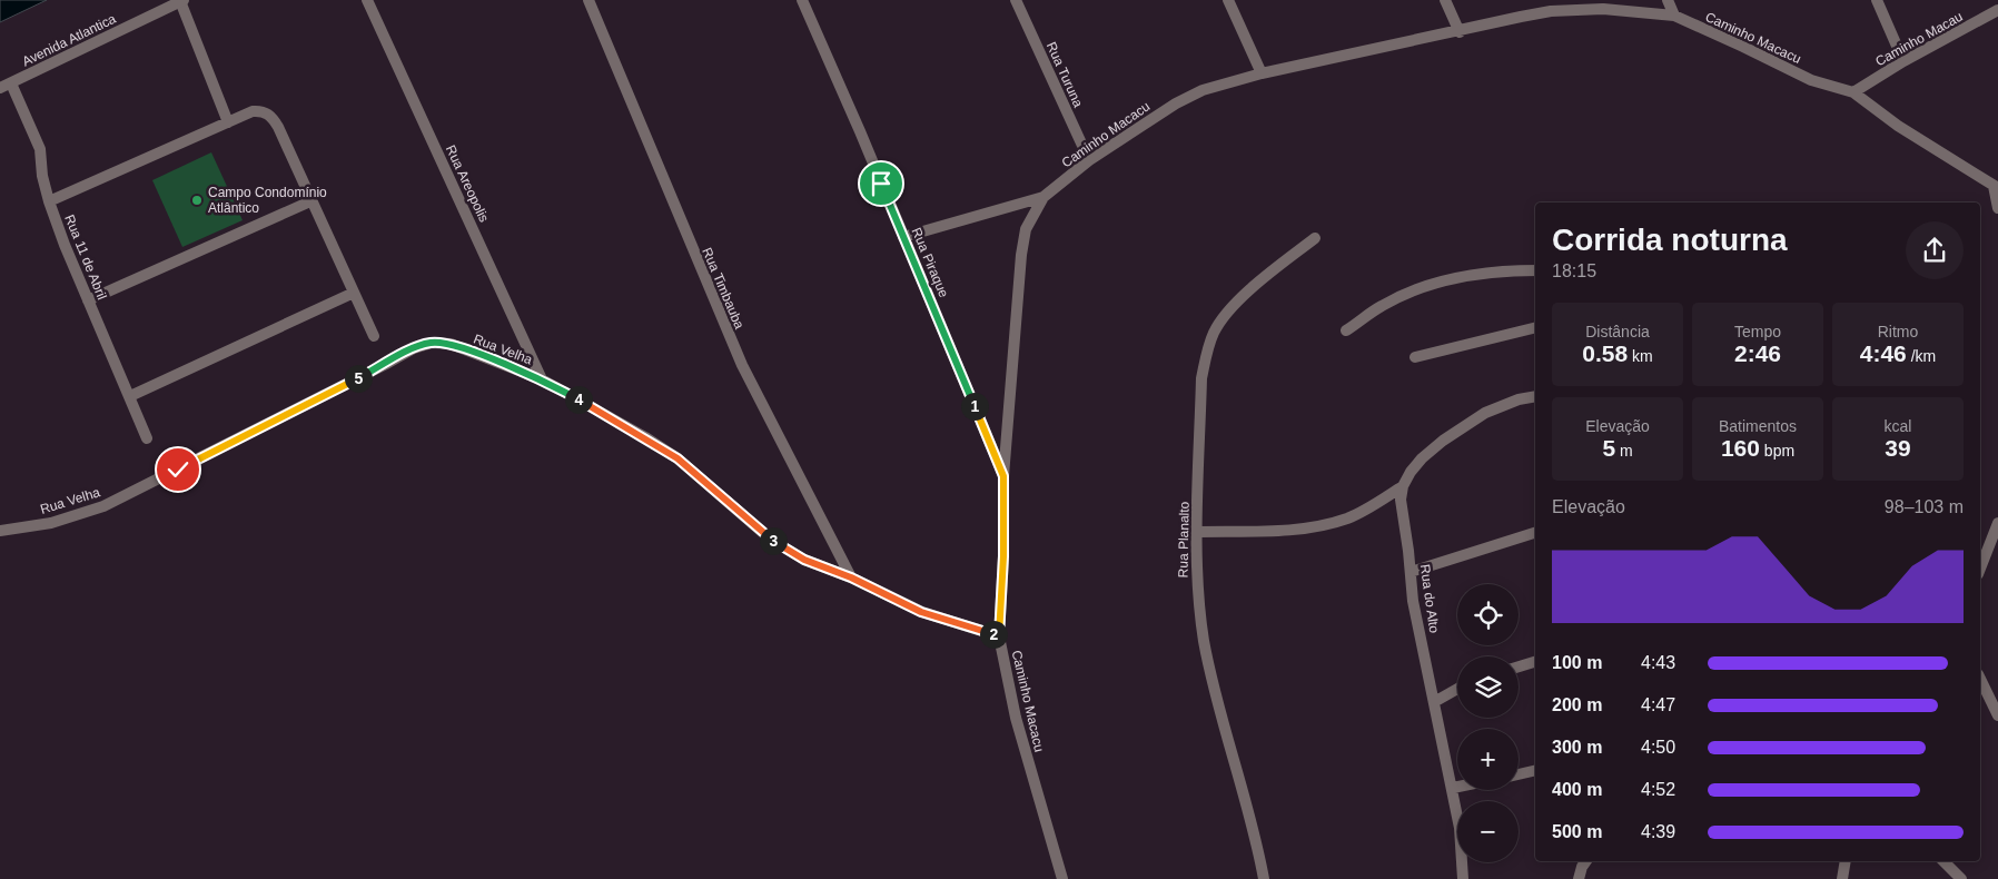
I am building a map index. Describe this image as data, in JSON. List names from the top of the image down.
{
  "streets": {
    "street": [
      "Caminho Macacu",
      "Caminho Macau",
      "Avenida Atlantica",
      "Rua Turuna",
      "Rua Areopolis",
      "Rua 11 de Abril",
      "Rua Piraque",
      "Rua Timbauba",
      "Rua Velha",
      "Rua Planalto",
      "Rua do Alto"
    ]
  },
  "crossings": [
    ["Caminho Macacu", "Caminho Macau"],
    ["Caminho Macacu", "Rua Turuna"],
    ["Caminho Macacu", "Rua Piraque"],
    ["Caminho Macacu", "Rua Velha"],
    ["Avenida Atlantica", "Rua 11 de Abril"],
    ["Rua Areopolis", "Rua Velha"],
    ["Rua Timbauba", "Rua Velha"]
  ],
  "places": ["Campo Condomínio Atlântico"],
  "page": {
    "heading": ["Corrida noturna", "18:15"],
    "stats": [
      ["Distância", "0.58 km"],
      ["Tempo", "2:46"],
      ["Ritmo", "4:46 /km"],
      ["Elevação", "5 m"],
      ["Batimentos", "160 bpm"],
      ["kcal", "39"]
    ],
    "pins": [
      "5",
      "4",
      "1",
      "3",
      "2"
    ],
    "chart": ["Elevação", "98–103 m"],
    "map_buttons": ["+", "−"],
    "list": [
      {
        "name": "100 m",
        "note": "4:43"
      },
      {
        "name": "200 m",
        "note": "4:47"
      },
      {
        "name": "300 m",
        "note": "4:50"
      },
      {
        "name": "400 m",
        "note": "4:52"
      },
      {
        "name": "500 m",
        "note": "4:39"
      }
    ]
  }
}
